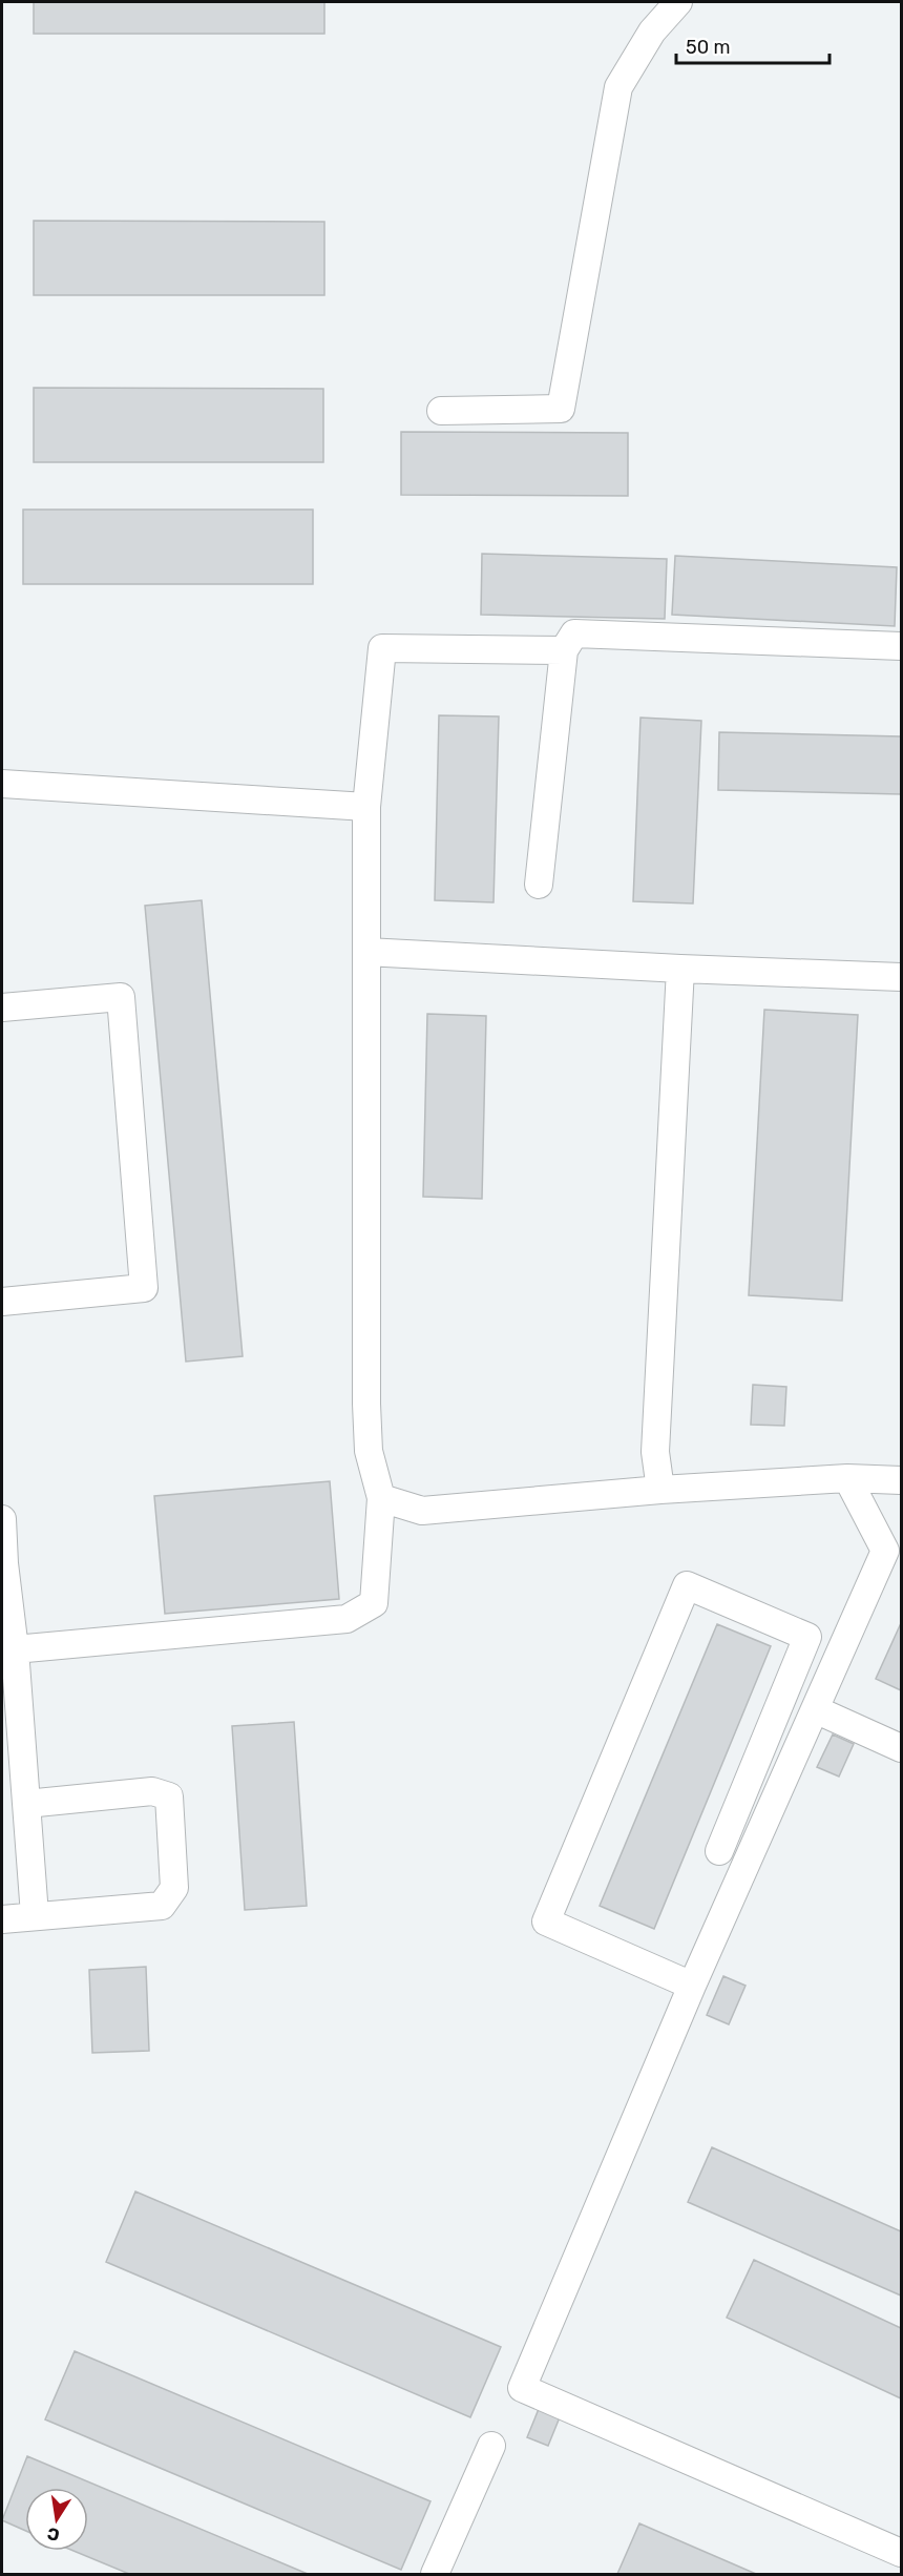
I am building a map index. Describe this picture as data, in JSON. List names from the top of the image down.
{
  "scale_bar": "50 m",
  "north": "bottom"
}
